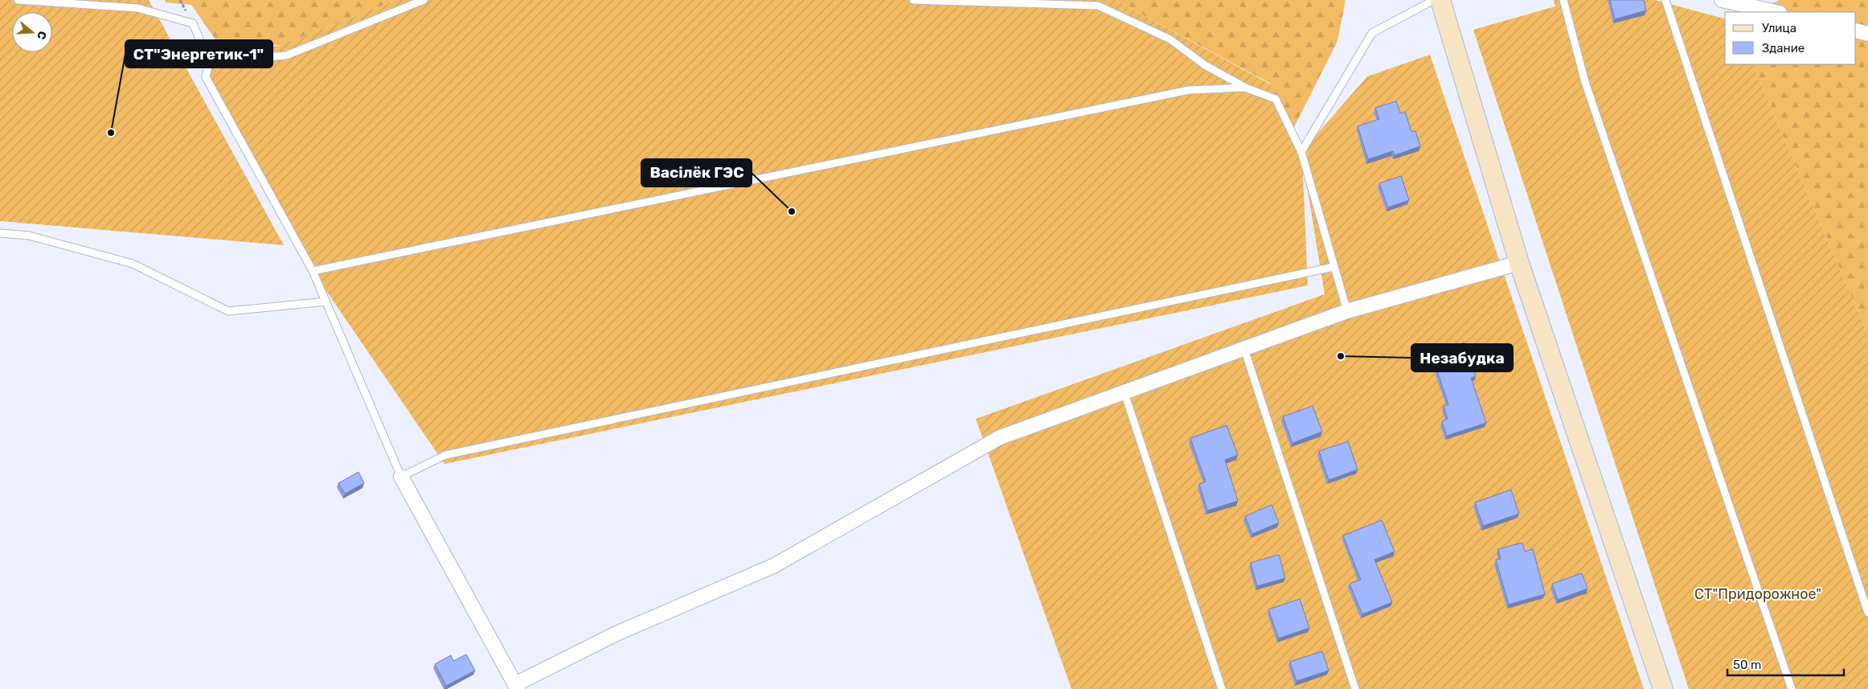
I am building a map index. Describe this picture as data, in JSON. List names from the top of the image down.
{
  "parks": ["СТ\"Придорожное\""],
  "places": ["СТ\"Энергетик-1\"", "Васілёк ГЭС", "Незабудка"],
  "legend": ["Улица", "Здание"],
  "scale_bar": "50 m",
  "north": "right"
}
